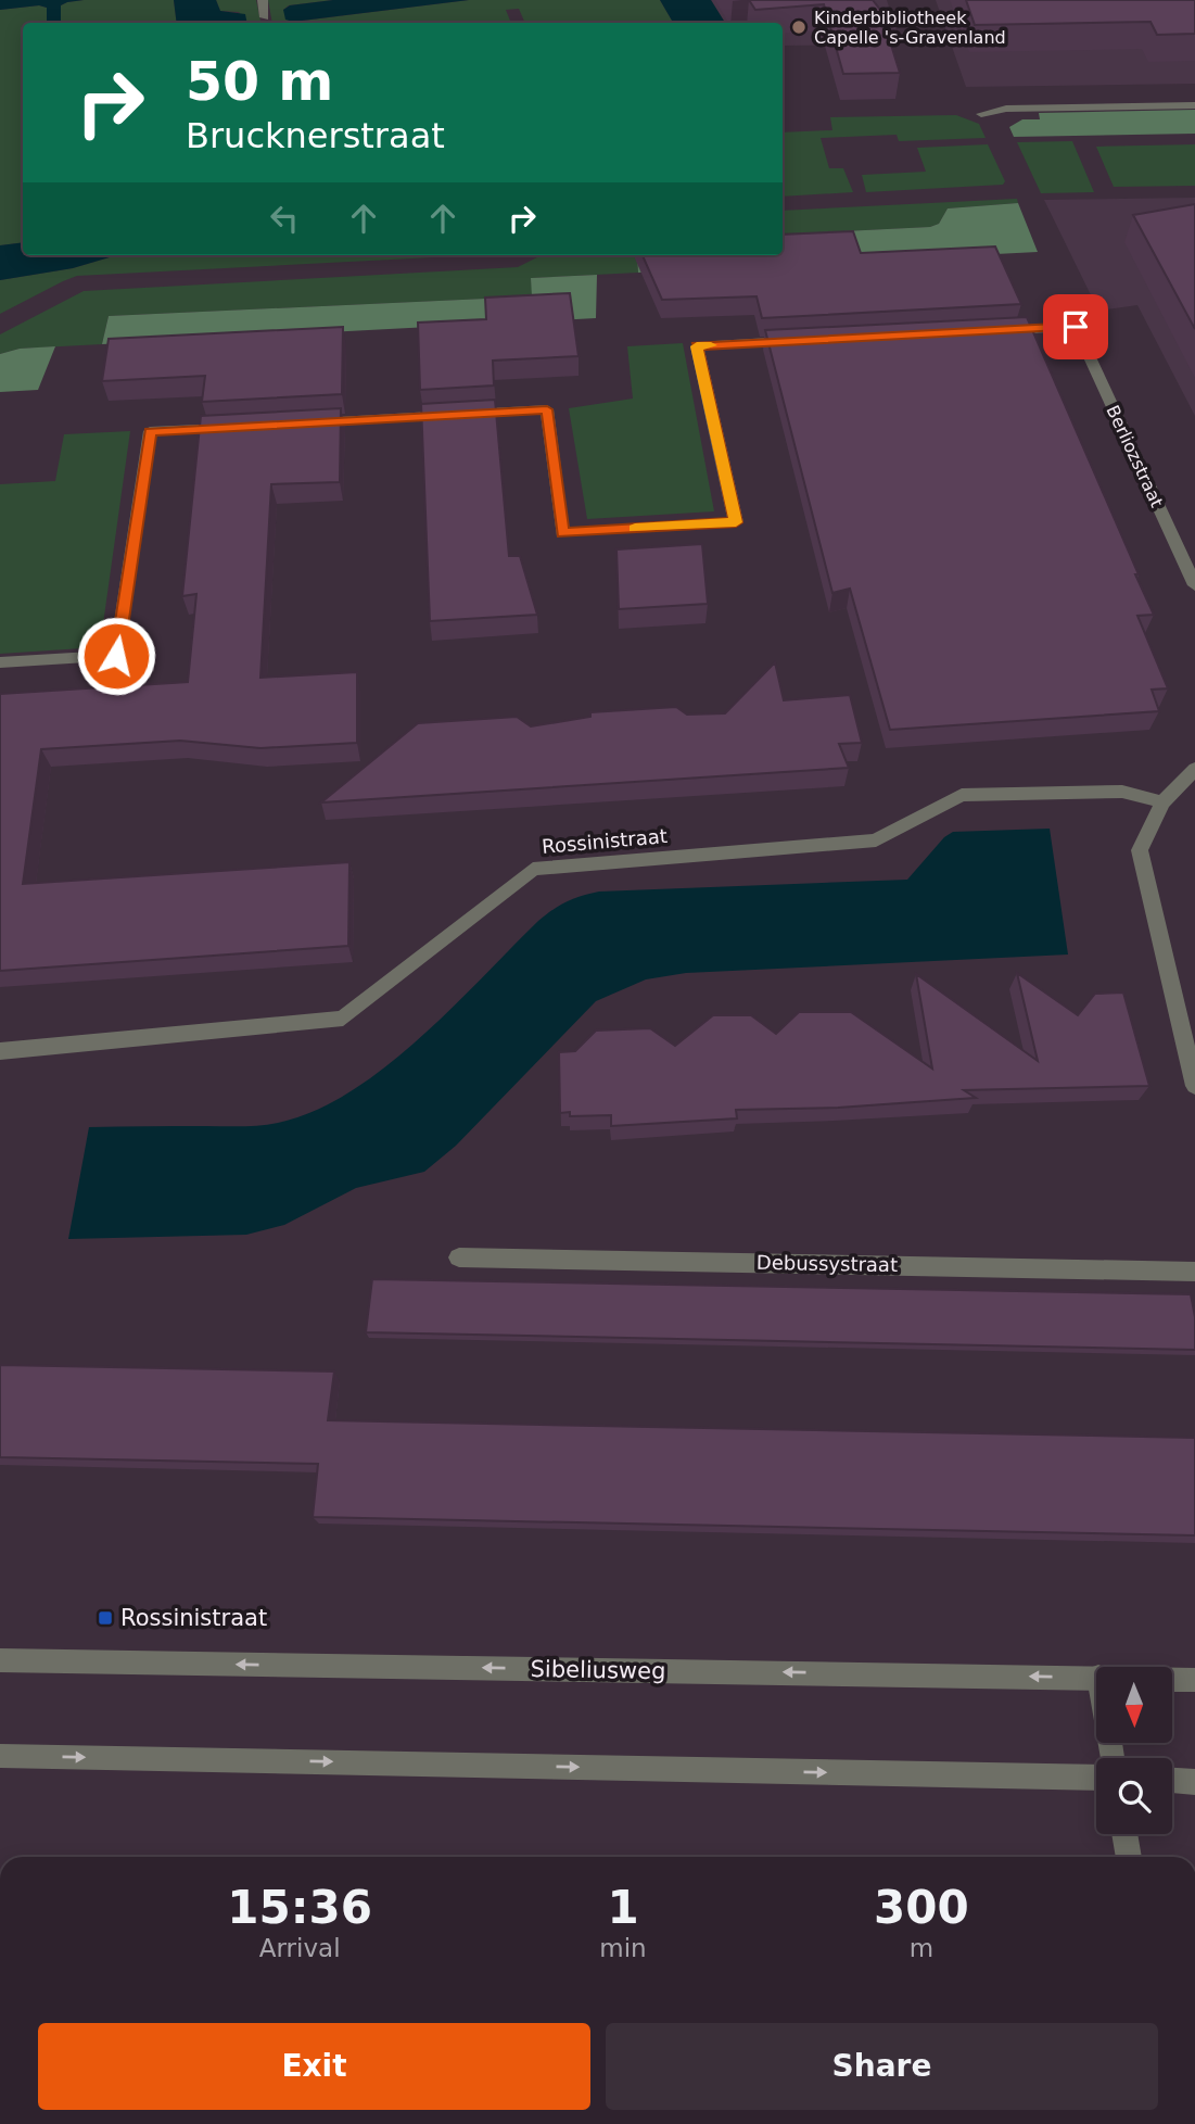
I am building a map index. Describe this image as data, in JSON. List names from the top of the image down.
{
  "streets": {
    "street": [
      "Berliozstraat",
      "Rossinistraat",
      "Debussystraat",
      "Sibeliusweg"
    ]
  },
  "places": {
    "other": ["Kinderbibliotheek Capelle 's-Gravenland"],
    "transit": ["Rossinistraat"]
  },
  "north": "bottom",
  "page": {
    "turn": ["50 m", "Brucknerstraat"],
    "eta": [
      "15:36",
      "Arrival",
      "1",
      "min",
      "300",
      "m"
    ],
    "buttons": ["Exit", "Share"]
  }
}
